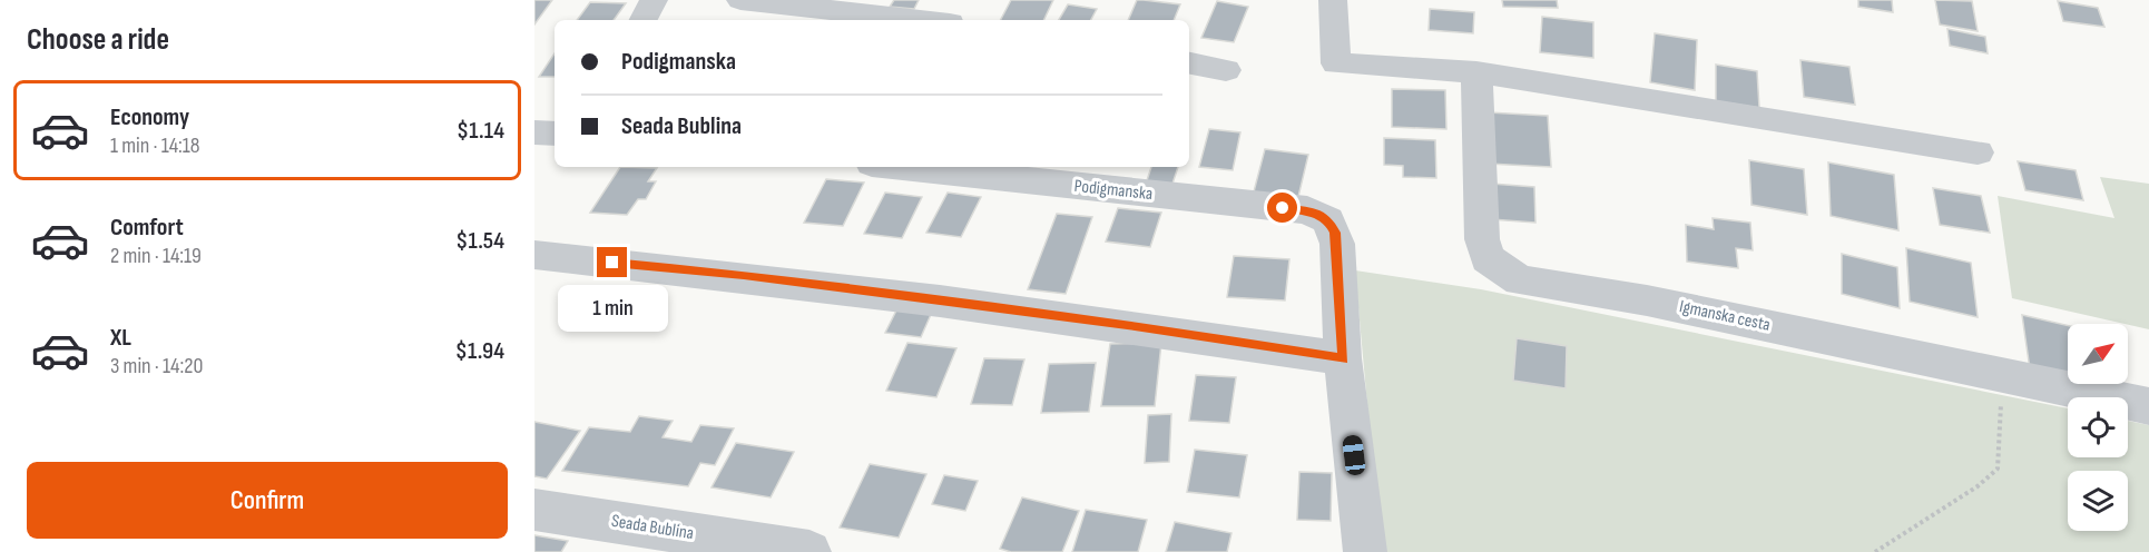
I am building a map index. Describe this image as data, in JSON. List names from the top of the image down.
{
  "streets": {
    "street": ["Podigmanska", "Igmanska cesta", "Seada Bublina"]
  },
  "north": "top right",
  "page": {
    "heading": "Choose a ride",
    "banner": ["Podigmanska", "Seada Bublina"],
    "list": [
      {
        "name": "Economy",
        "note": "1 min · 14:18",
        "value": "$1.14"
      },
      {
        "name": "Comfort",
        "note": "2 min · 14:19",
        "value": "$1.54"
      },
      {
        "name": "XL",
        "note": "3 min · 14:20",
        "value": "$1.94"
      }
    ],
    "bubble": "1 min",
    "buttons": "Confirm"
  }
}
